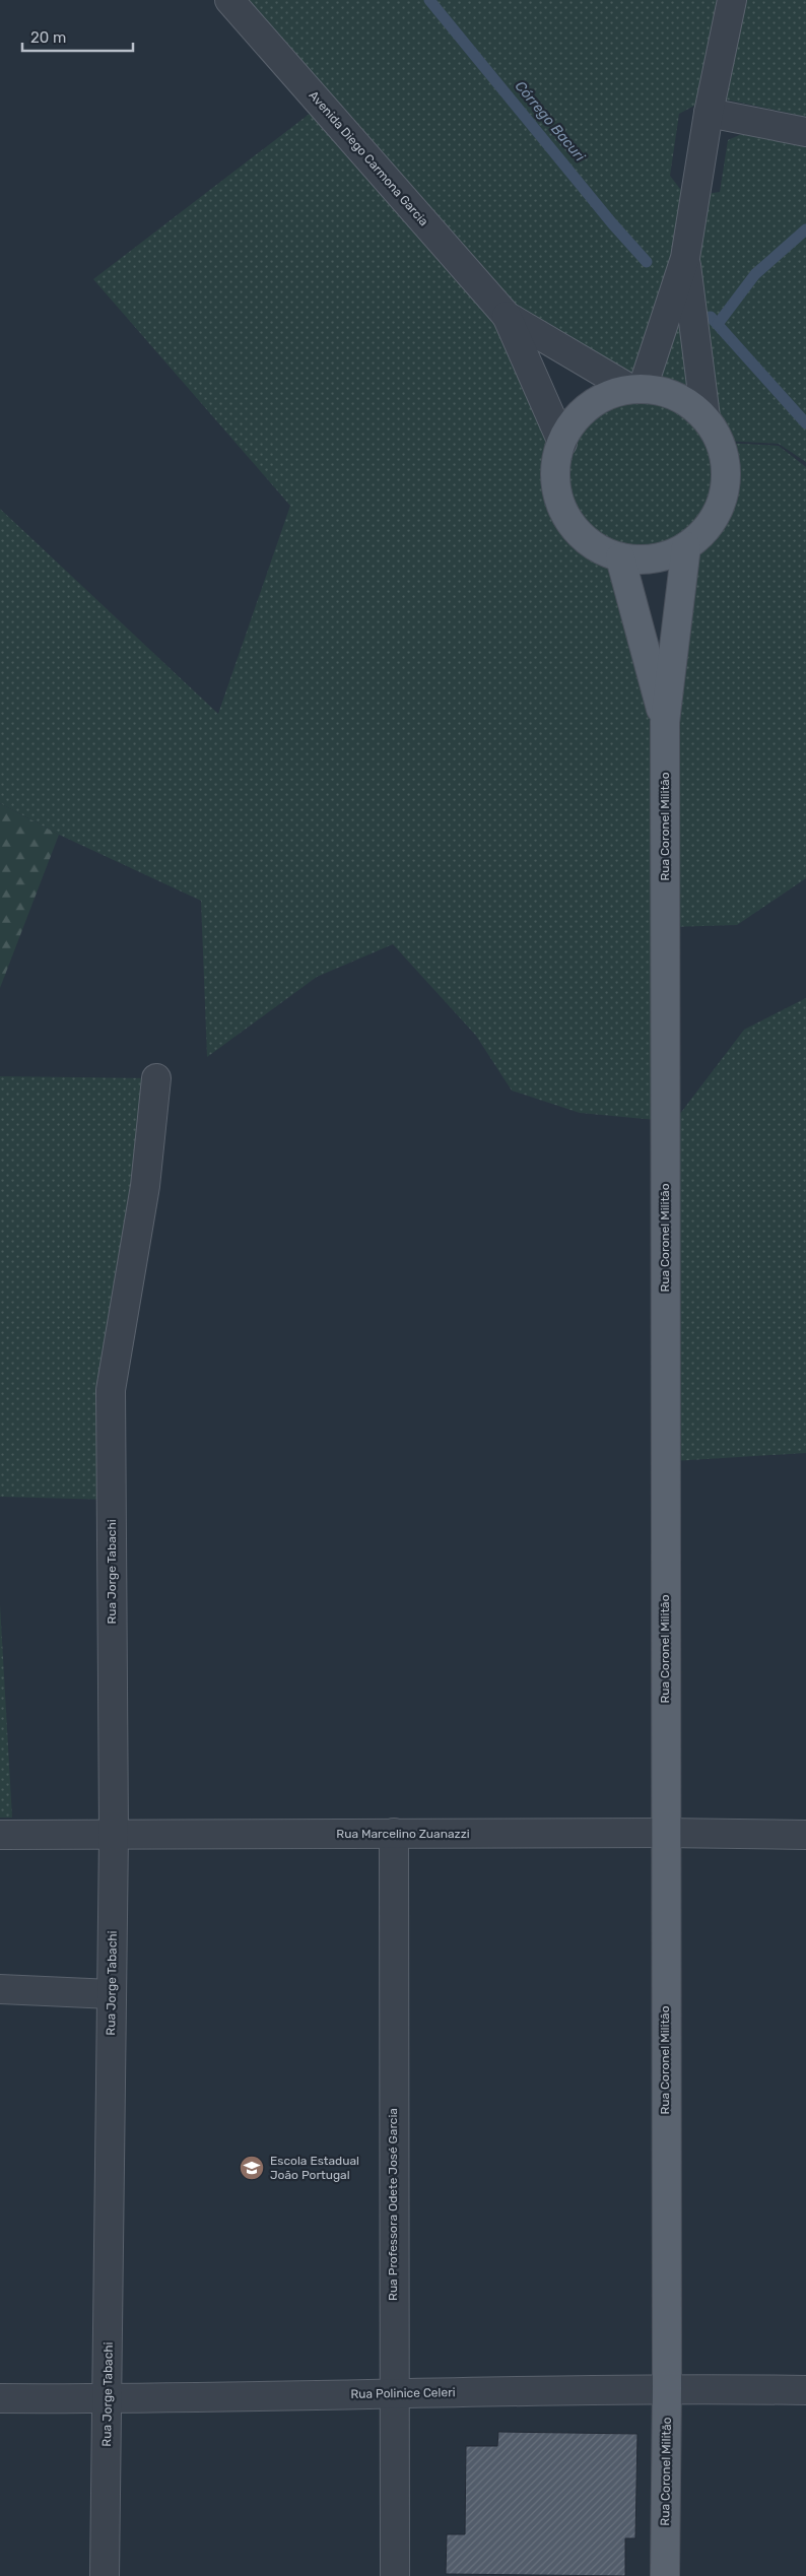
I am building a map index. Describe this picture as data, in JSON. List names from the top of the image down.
{
  "streets": {
    "main road": ["Rua Coronel Militão"],
    "street": [
      "Avenida Diego Carmona Garcia",
      "Rua Jorge Tabachi",
      "Rua Marcelino Zuanazzi",
      "Rua Professora Odete José Garcia",
      "Rua Polinice Celeri"
    ]
  },
  "crossings": [
    ["Avenida Diego Carmona Garcia", "Rua Coronel Militão"],
    ["Rua Coronel Militão", "Rua Marcelino Zuanazzi"],
    ["Rua Coronel Militão", "Rua Polinice Celeri"],
    ["Rua Jorge Tabachi", "Rua Marcelino Zuanazzi"],
    ["Rua Jorge Tabachi", "Rua Polinice Celeri"],
    ["Rua Marcelino Zuanazzi", "Rua Professora Odete José Garcia"],
    ["Rua Professora Odete José Garcia", "Rua Polinice Celeri"]
  ],
  "water": ["Córrego Bacuri"],
  "places": {
    "school or university": ["Escola Estadual João Portugal"]
  },
  "scale_bar": "20 m"
}
